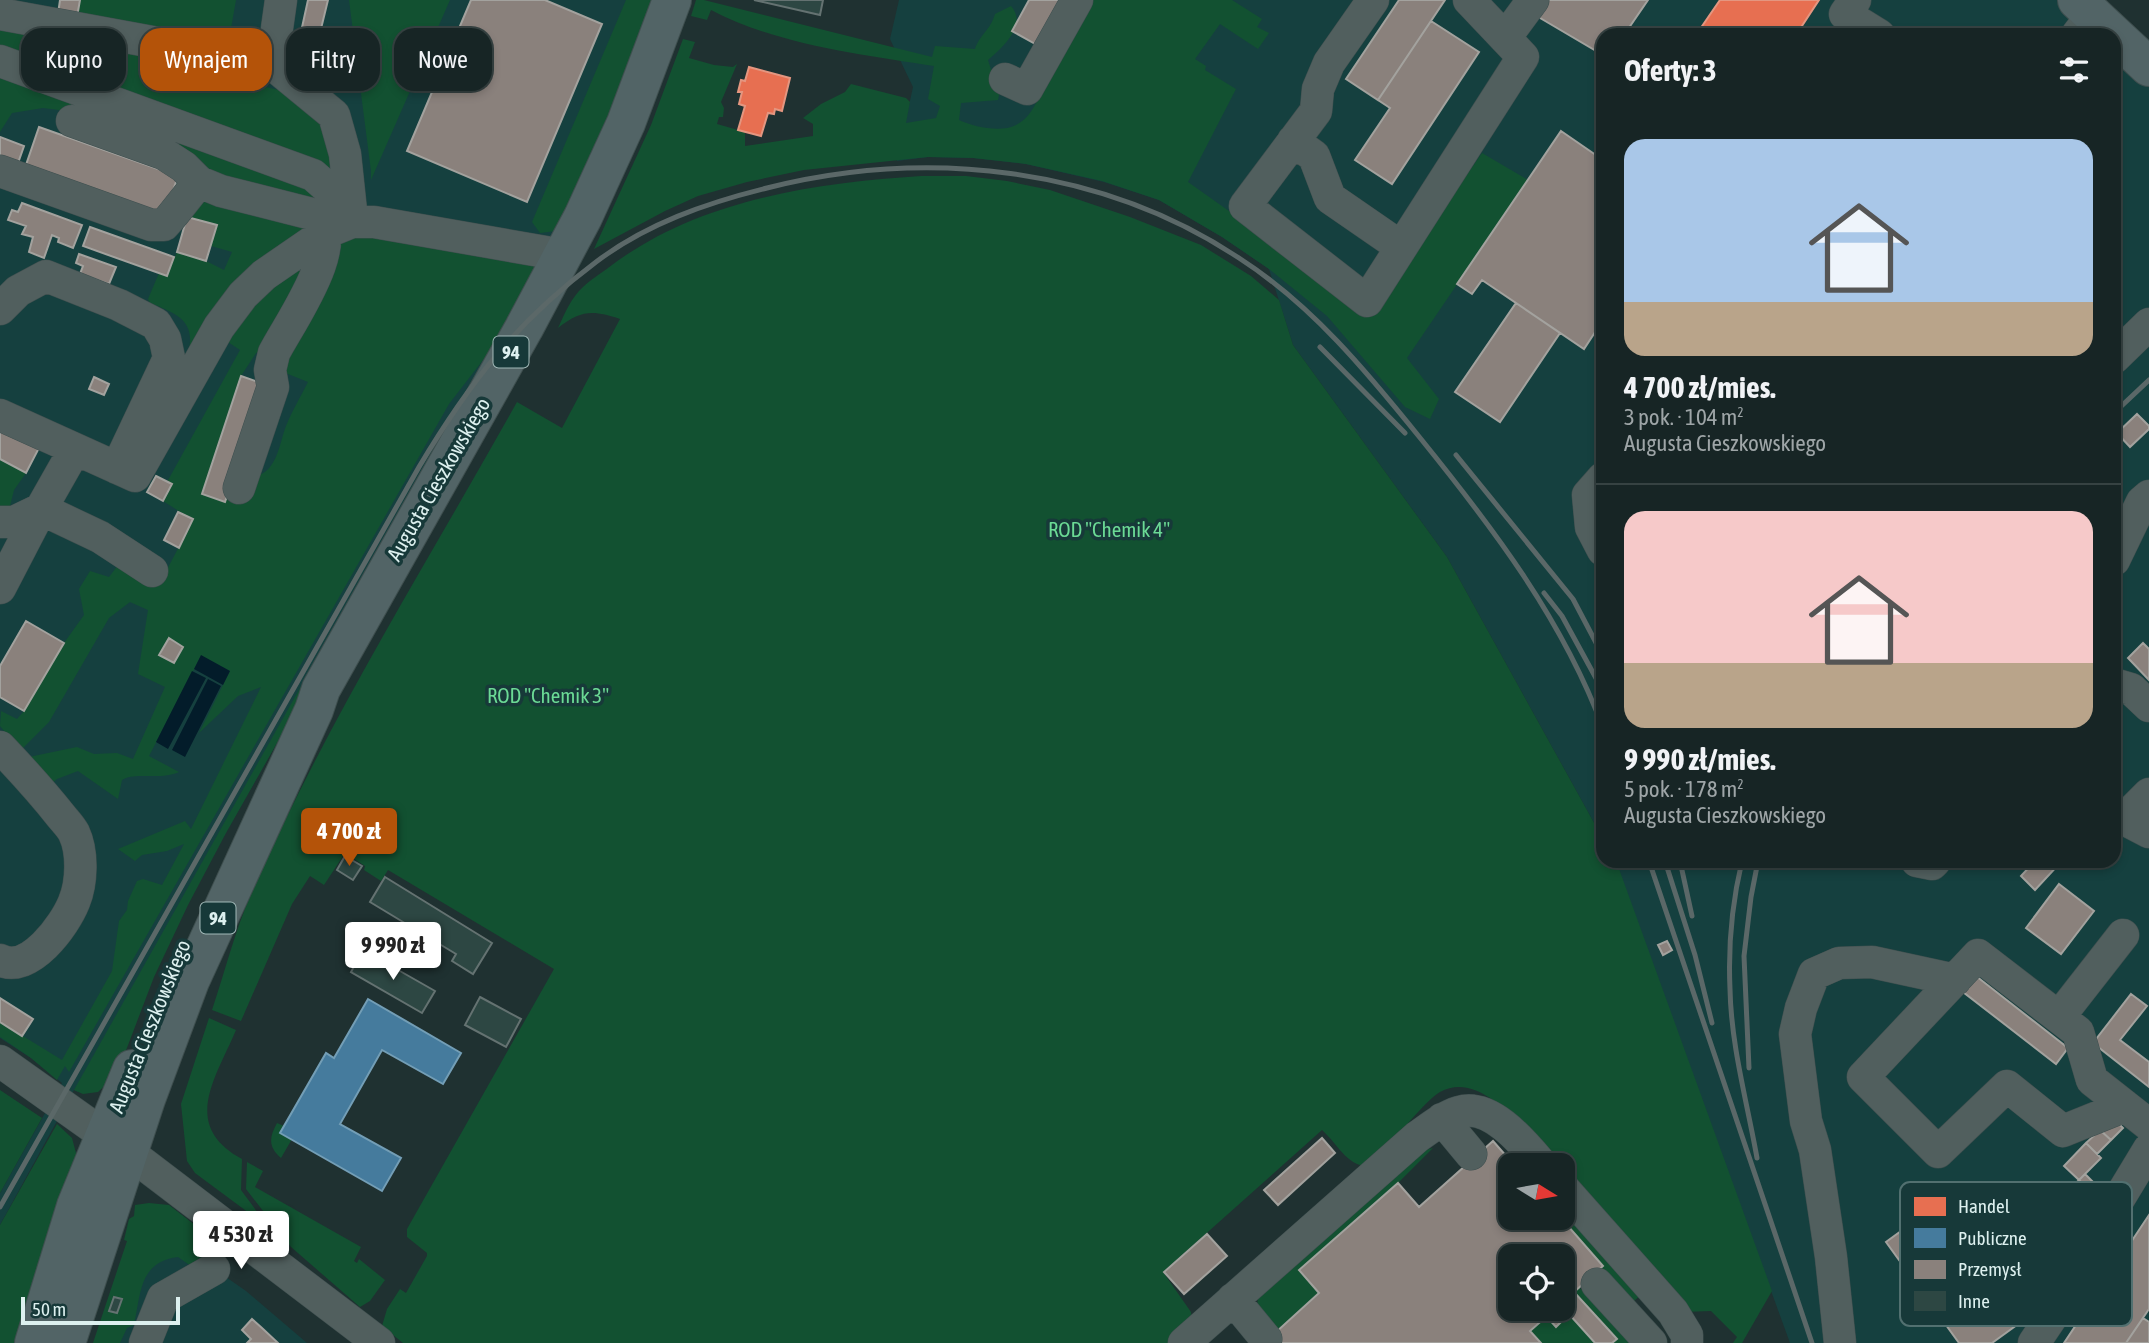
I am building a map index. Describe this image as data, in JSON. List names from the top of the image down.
{
  "streets": {
    "main road": ["94", "Augusta Cieszkowskiego"]
  },
  "parks": ["ROD \"Chemik 4\"", "ROD \"Chemik 3\""],
  "legend": [
    "Handel",
    "Publiczne",
    "Przemysł",
    "Inne"
  ],
  "scale_bar": "50 m",
  "north": "right",
  "page": {
    "chip": [
      "Kupno",
      "Wynajem",
      "Filtry",
      "Nowe"
    ],
    "heading": "Oferty: 3",
    "list": [
      {
        "name": "4 700 zł/mies.",
        "note": "3 pok. · 104 m² · Augusta Cieszkowskiego"
      },
      {
        "name": "9 990 zł/mies.",
        "note": "5 pok. · 178 m² · Augusta Cieszkowskiego"
      }
    ],
    "price": ["4 700 zł", "9 990 zł", "4 530 zł"],
    "scale": "50 m"
  }
}
